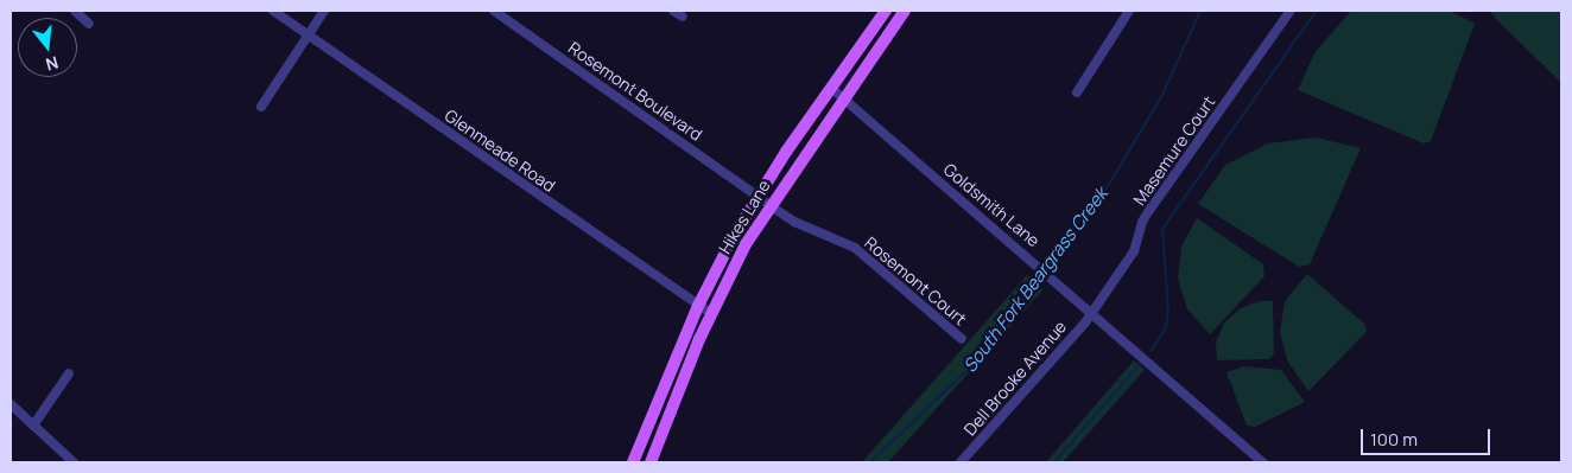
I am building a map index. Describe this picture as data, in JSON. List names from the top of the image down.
{
  "streets": {
    "main road": ["Hikes Lane"],
    "street": [
      "Rosemont Boulevard",
      "Glenmeade Road",
      "Masemure Court",
      "Goldsmith Lane",
      "Rosemont Court",
      "Dell Brooke Avenue"
    ]
  },
  "crossings": [
    ["Rosemont Boulevard", "Hikes Lane"],
    ["Rosemont Boulevard", "Rosemont Court"],
    ["Glenmeade Road", "Hikes Lane"],
    ["Masemure Court", "Goldsmith Lane"],
    ["Masemure Court", "Dell Brooke Avenue"],
    ["Goldsmith Lane", "Hikes Lane"],
    ["Goldsmith Lane", "Dell Brooke Avenue"],
    ["Hikes Lane", "Rosemont Court"]
  ],
  "water": ["South Fork Beargrass Creek"],
  "scale_bar": "100 m",
  "north": "bottom"
}
